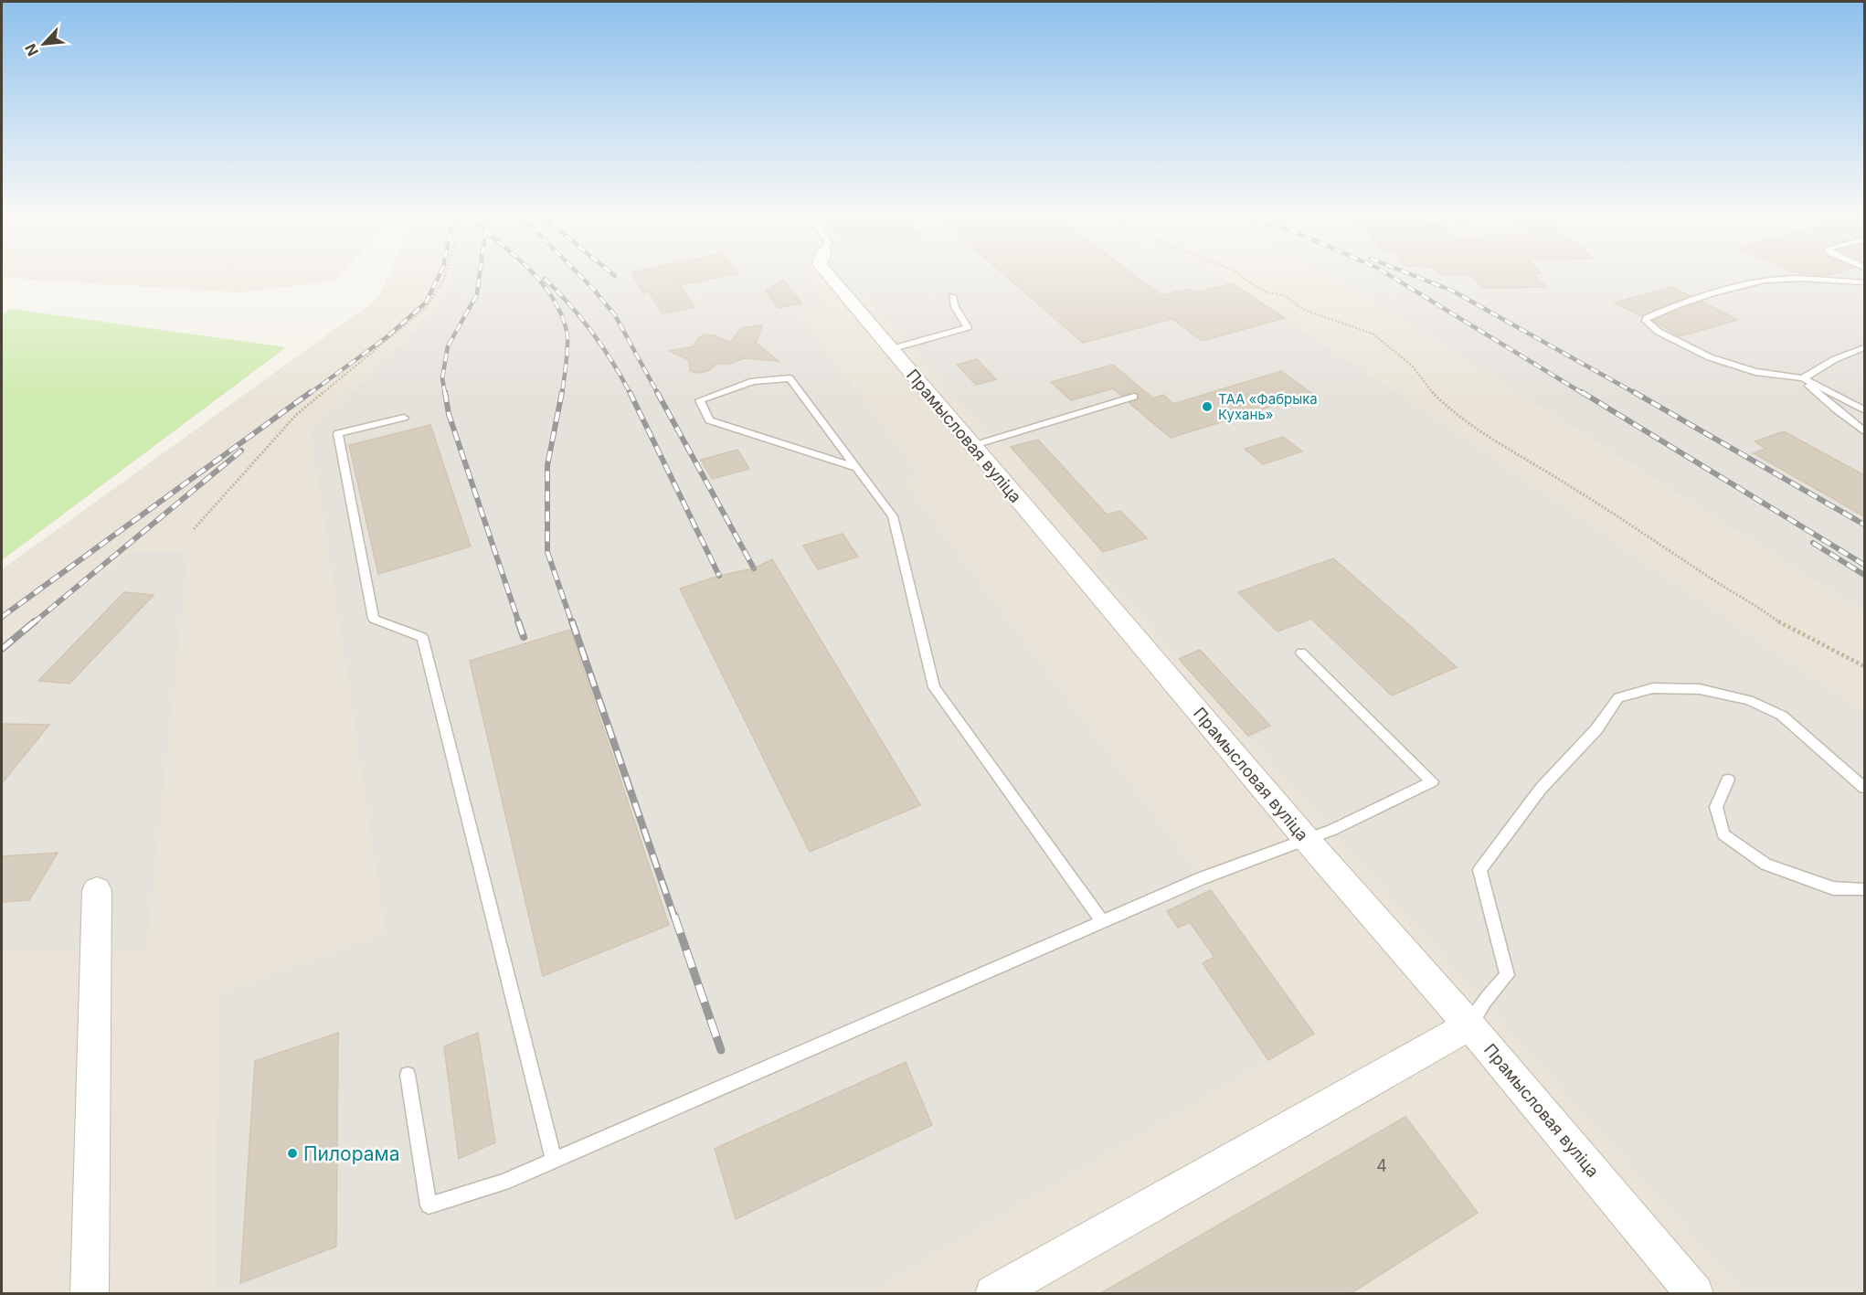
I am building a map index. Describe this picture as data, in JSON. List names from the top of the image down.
{
  "streets": {
    "street": ["Прамысловая вуліца"]
  },
  "places": ["ТАА «Фабрыка Кухань»", "Пилорама"],
  "house_numbers": ["4"],
  "north": "bottom left"
}
